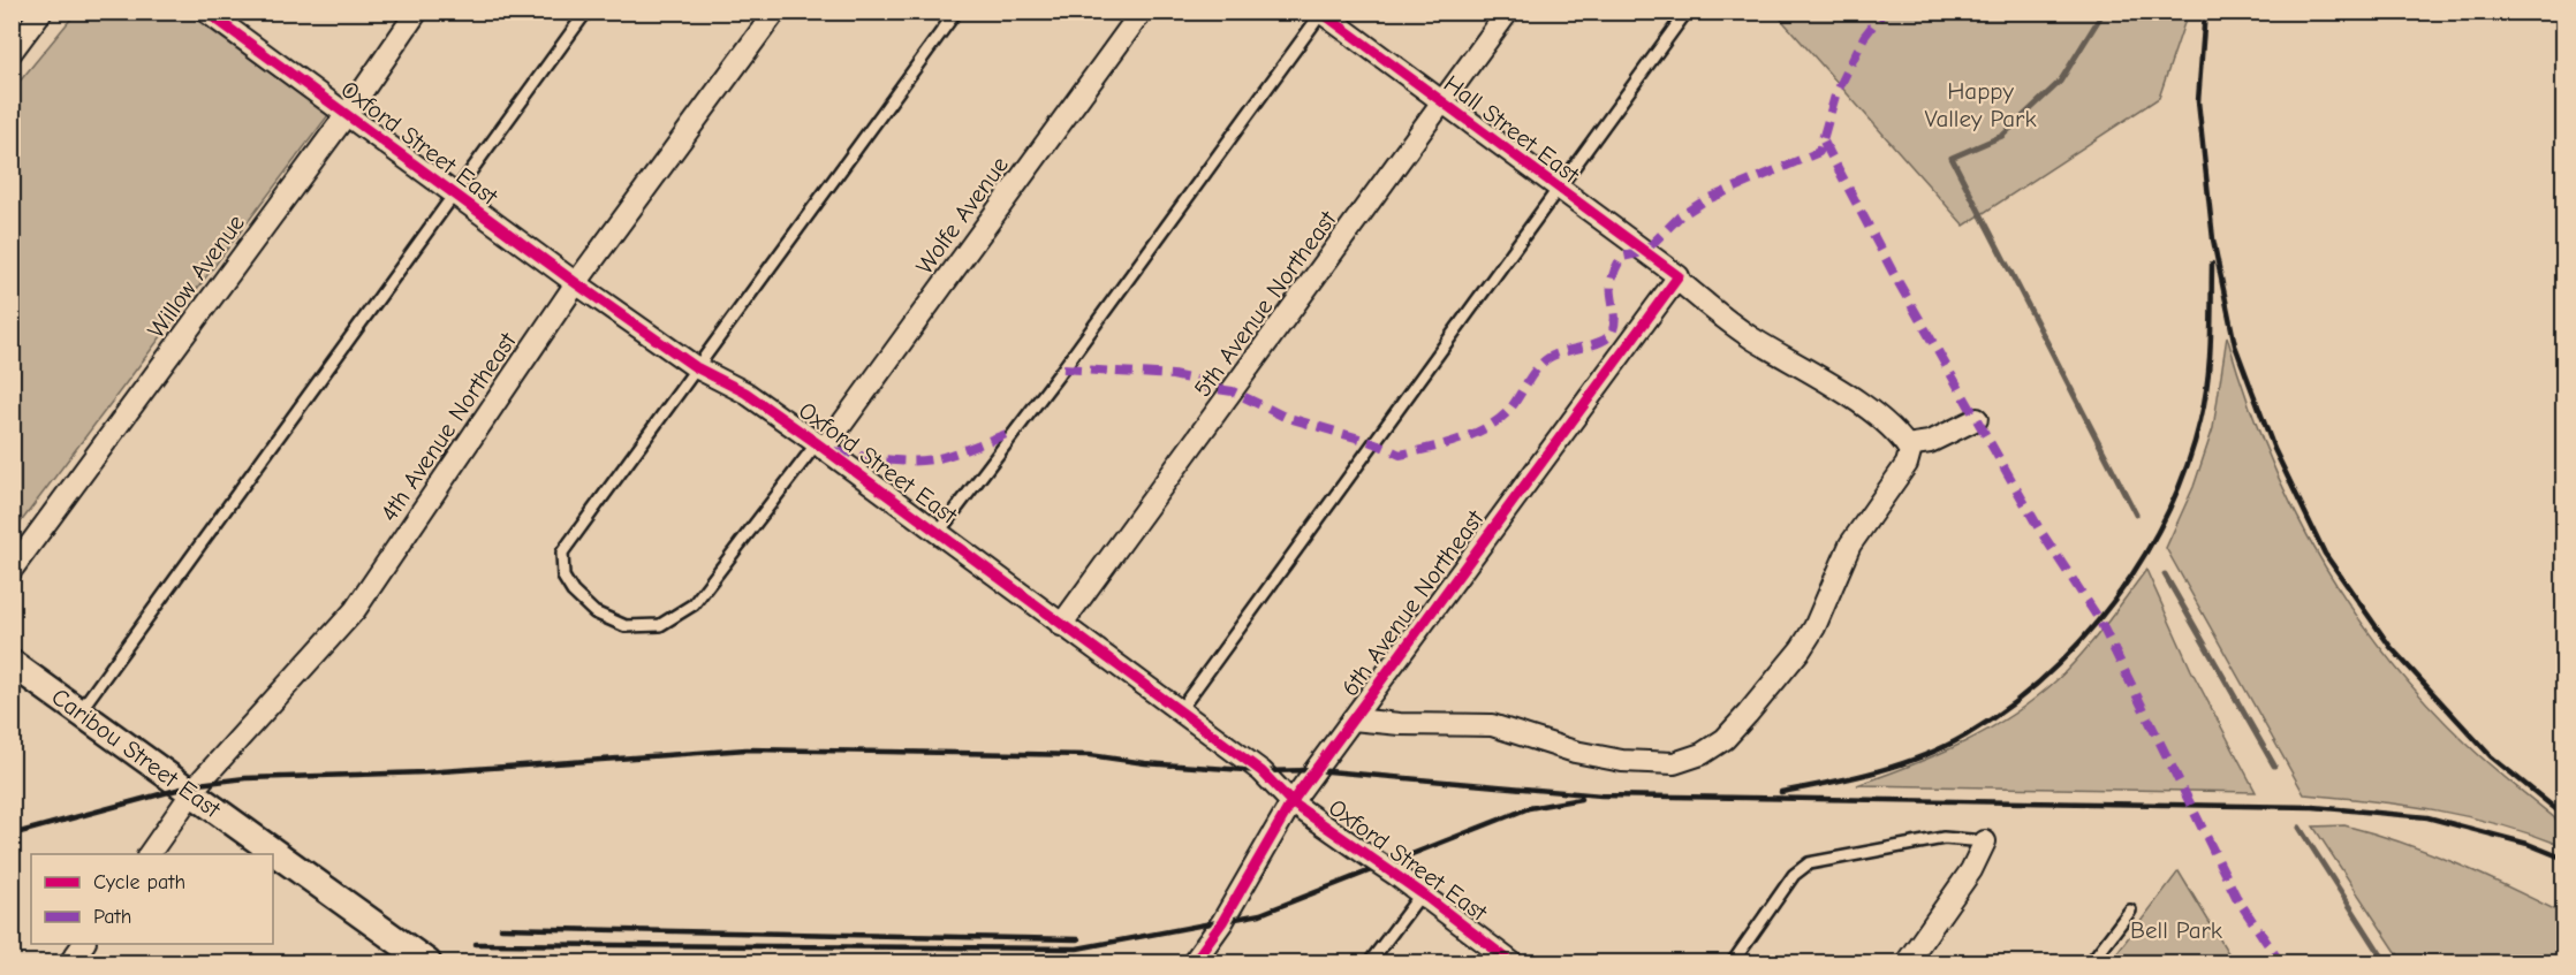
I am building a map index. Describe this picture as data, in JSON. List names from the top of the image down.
{
  "streets": {
    "street": [
      "Hall Street East",
      "Oxford Street East",
      "Wolfe Avenue",
      "Willow Avenue",
      "5th Avenue Northeast",
      "4th Avenue Northeast",
      "6th Avenue Northeast",
      "Caribou Street East"
    ]
  },
  "crossings": [
    ["Hall Street East", "5th Avenue Northeast"],
    ["Hall Street East", "6th Avenue Northeast"],
    ["Oxford Street East", "Wolfe Avenue"],
    ["Oxford Street East", "Willow Avenue"],
    ["Oxford Street East", "5th Avenue Northeast"],
    ["Oxford Street East", "4th Avenue Northeast"],
    ["Oxford Street East", "6th Avenue Northeast"],
    ["4th Avenue Northeast", "Caribou Street East"]
  ],
  "parks": ["Happy Valley Park", "Bell Park"],
  "legend": ["Cycle path", "Path"]
}
